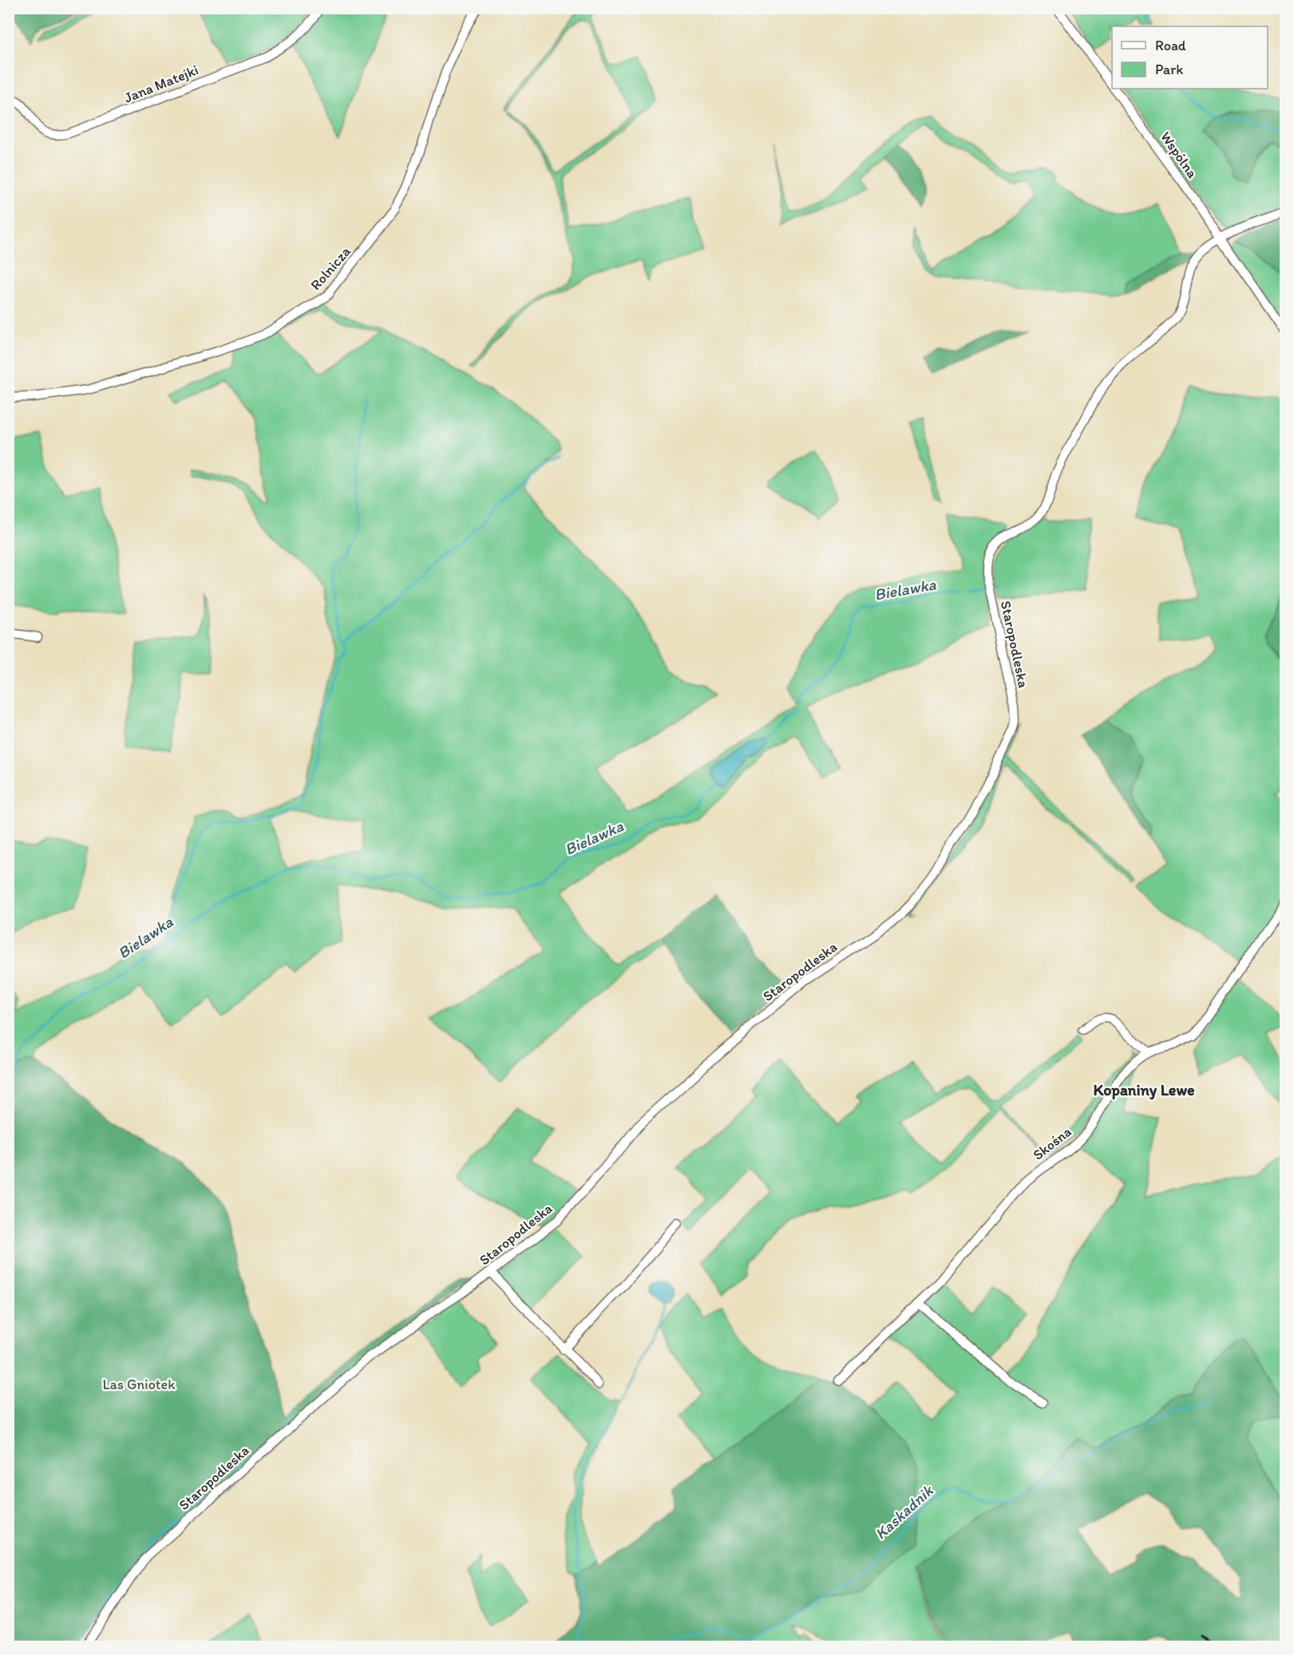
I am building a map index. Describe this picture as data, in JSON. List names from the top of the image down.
{
  "streets": {
    "street": [
      "Jana Matejki",
      "Wspólna",
      "Rolnicza",
      "Staropodleska",
      "Skośna"
    ]
  },
  "crossings": [
    ["Wspólna", "Staropodleska"]
  ],
  "districts": ["Kopaniny Lewe"],
  "water": ["Bielawka", "Kaskadnik"],
  "parks": ["Las Gniotek"],
  "legend": ["Road", "Park"]
}
